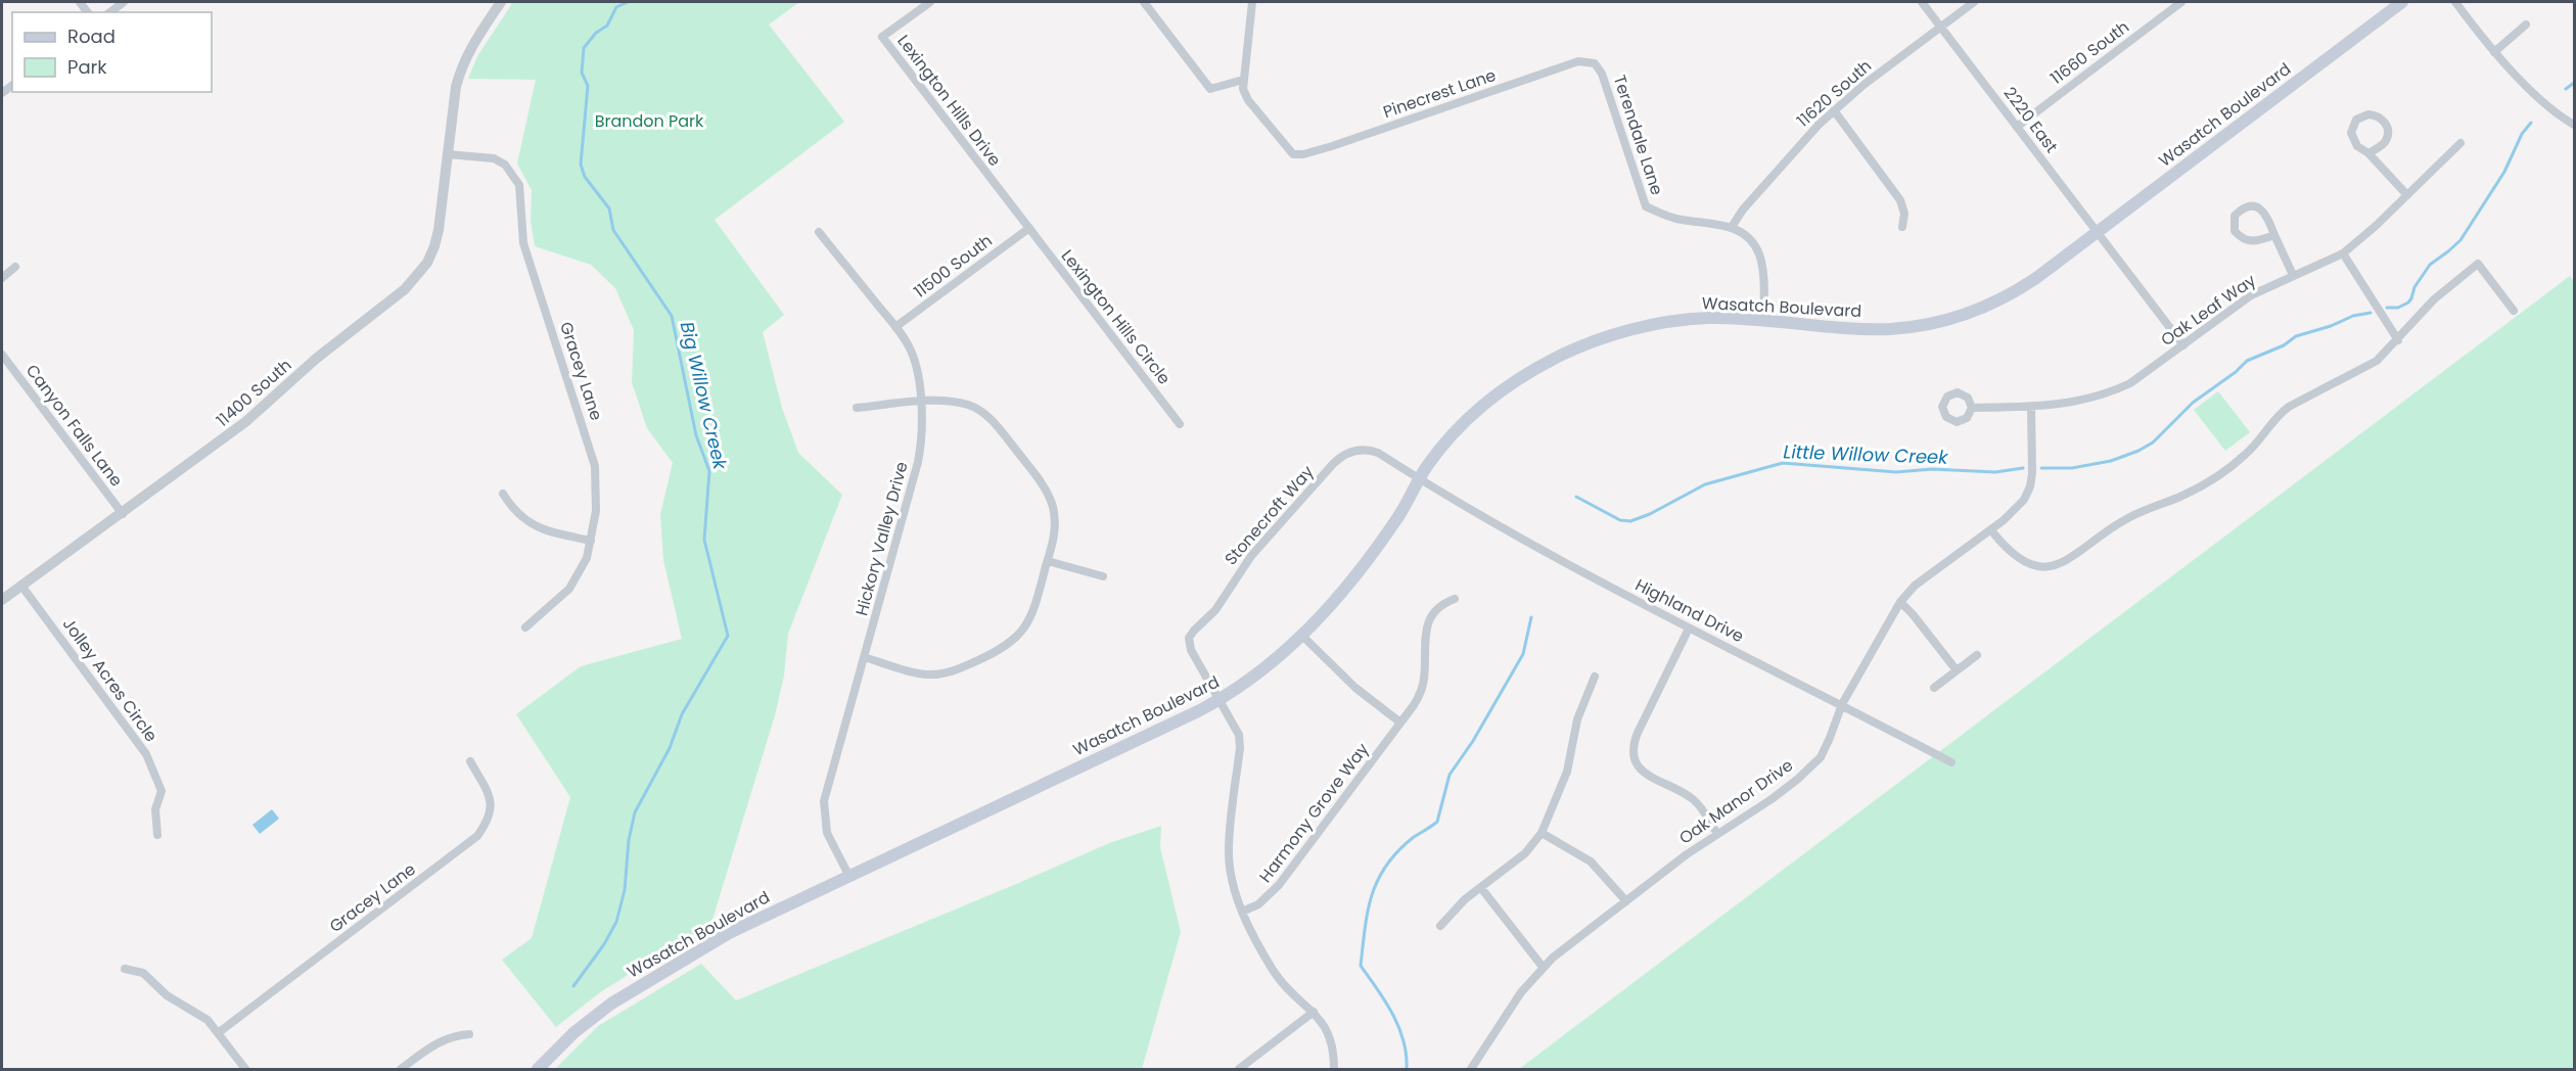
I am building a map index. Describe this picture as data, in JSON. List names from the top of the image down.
{
  "streets": {
    "main road": ["Wasatch Boulevard"],
    "street": [
      "11660 South",
      "Pinecrest Lane",
      "11620 South",
      "Lexington Hills Drive",
      "2220 East",
      "Terendale Lane",
      "11500 South",
      "Oak Leaf Way",
      "Lexington Hills Circle",
      "Gracey Lane",
      "11400 South",
      "Canyon Falls Lane",
      "Stonecroft Way",
      "Hickory Valley Drive",
      "Highland Drive",
      "Jolley Acres Circle",
      "Oak Manor Drive",
      "Harmony Grove Way"
    ]
  },
  "crossings": [
    ["11660 South", "2220 East"],
    ["Pinecrest Lane", "Terendale Lane"],
    ["11620 South", "2220 East"],
    ["11620 South", "Terendale Lane"],
    ["Lexington Hills Drive", "11500 South"],
    ["Lexington Hills Drive", "Lexington Hills Circle"],
    ["Wasatch Boulevard", "2220 East"],
    ["Wasatch Boulevard", "Stonecroft Way"],
    ["Wasatch Boulevard", "Hickory Valley Drive"],
    ["Wasatch Boulevard", "Highland Drive"],
    ["2220 East", "Oak Leaf Way"],
    ["11500 South", "Lexington Hills Circle"],
    ["11500 South", "Hickory Valley Drive"],
    ["Oak Leaf Way", "Oak Manor Drive"],
    ["Gracey Lane", "11400 South"],
    ["11400 South", "Canyon Falls Lane"],
    ["11400 South", "Jolley Acres Circle"],
    ["Stonecroft Way", "Highland Drive"],
    ["Highland Drive", "Oak Manor Drive"]
  ],
  "water": ["Big Willow Creek", "Little Willow Creek"],
  "parks": ["Brandon Park"],
  "legend": ["Road", "Park"]
}
